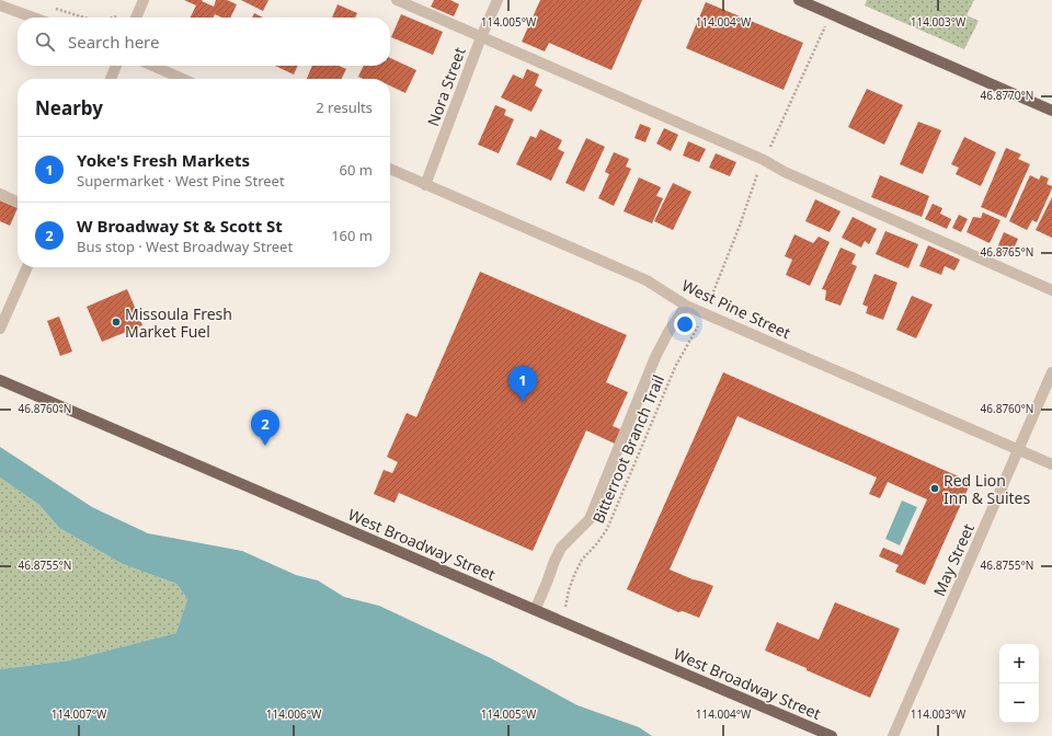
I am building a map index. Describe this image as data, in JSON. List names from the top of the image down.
{
  "streets": {
    "main road": ["West Broadway Street"],
    "street": ["Nora Street", "West Pine Street", "May Street"],
    "path": ["Bitterroot Branch Trail"]
  },
  "crossings": [
    ["Nora Street", "West Pine Street"],
    ["West Pine Street", "May Street"],
    ["Bitterroot Branch Trail", "West Broadway Street"]
  ],
  "places": ["Missoula Fresh Market Fuel", "Red Lion Inn & Suites"],
  "page": {
    "search": "Search here",
    "heading": ["Nearby", "2 results"],
    "list": [
      {
        "mark": "1",
        "name": "Yoke's Fresh Markets",
        "note": "Supermarket · West Pine Street",
        "value": "60 m"
      },
      {
        "mark": "2",
        "name": "W Broadway St & Scott St",
        "note": "Bus stop · West Broadway Street",
        "value": "160 m"
      }
    ],
    "pins": ["1", "2"],
    "map_buttons": ["+", "−"]
  },
  "coordinates": [
    "114.005°W",
    "114.004°W",
    "114.003°W",
    "46.8770°N",
    "46.8765°N",
    "46.8760°N",
    "46.8755°N",
    "114.007°W",
    "114.006°W"
  ]
}
